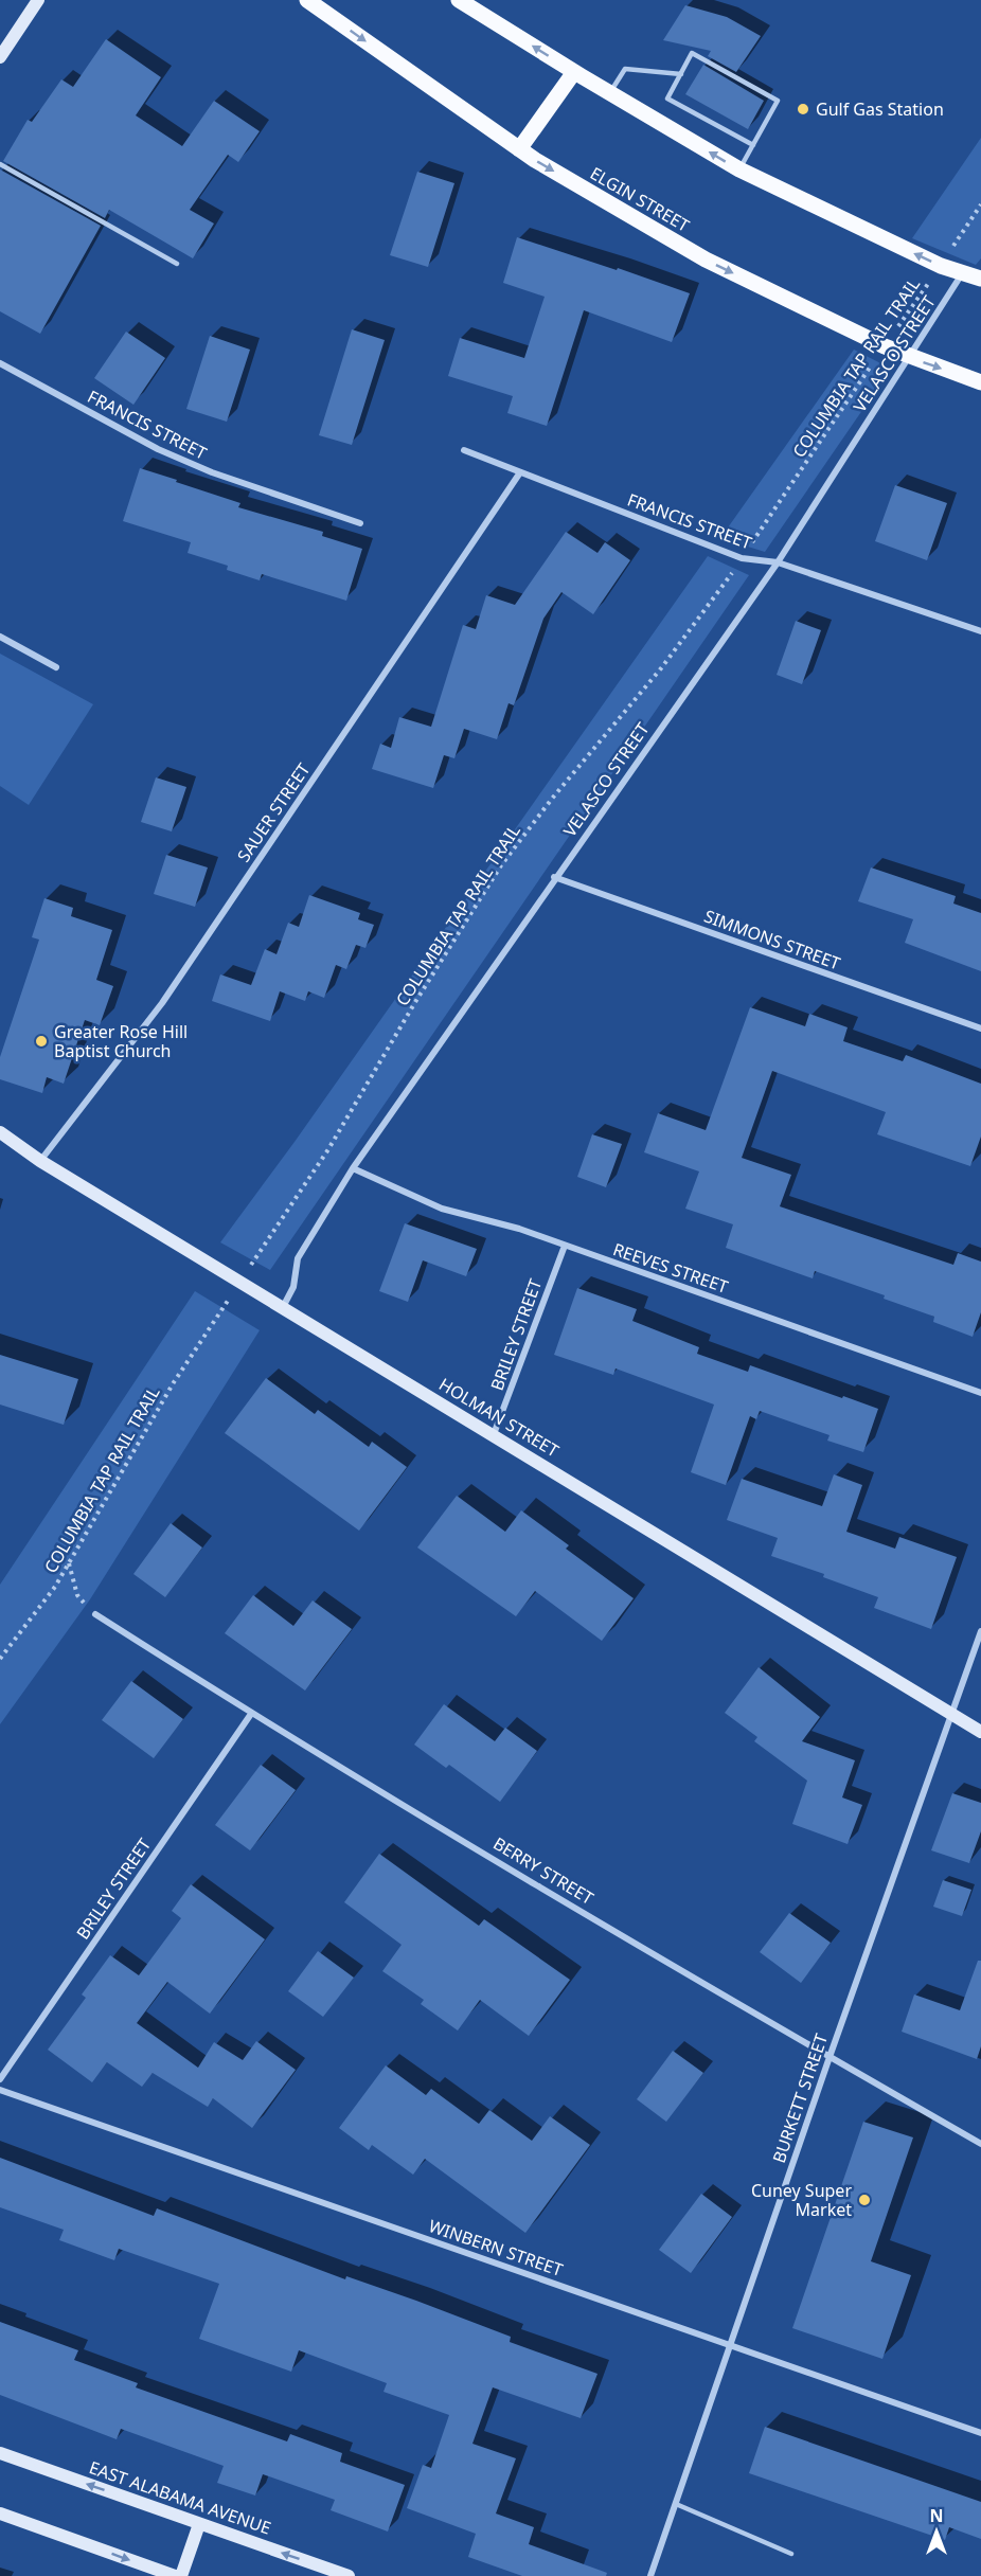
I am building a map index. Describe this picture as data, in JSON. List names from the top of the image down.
{
  "streets": {
    "main road": ["ELGIN STREET"],
    "street": [
      "VELASCO STREET",
      "FRANCIS STREET",
      "SAUER STREET",
      "SIMMONS STREET",
      "REEVES STREET",
      "BRILEY STREET",
      "HOLMAN STREET",
      "BERRY STREET",
      "BURKETT STREET",
      "WINBERN STREET",
      "EAST ALABAMA AVENUE"
    ],
    "path": ["COLUMBIA TAP RAIL TRAIL"]
  },
  "crossings": [
    ["ELGIN STREET", "VELASCO STREET"],
    ["ELGIN STREET", "COLUMBIA TAP RAIL TRAIL"],
    ["VELASCO STREET", "FRANCIS STREET"],
    ["VELASCO STREET", "SIMMONS STREET"],
    ["VELASCO STREET", "REEVES STREET"],
    ["VELASCO STREET", "HOLMAN STREET"],
    ["FRANCIS STREET", "SAUER STREET"],
    ["SAUER STREET", "HOLMAN STREET"],
    ["REEVES STREET", "BRILEY STREET"],
    ["BRILEY STREET", "HOLMAN STREET"],
    ["BRILEY STREET", "BERRY STREET"],
    ["HOLMAN STREET", "BURKETT STREET"],
    ["BERRY STREET", "BURKETT STREET"],
    ["BURKETT STREET", "WINBERN STREET"]
  ],
  "places": ["Gulf Gas Station", "Greater Rose Hill Baptist Church", "Cuney Super Market"],
  "north": "top"
}
